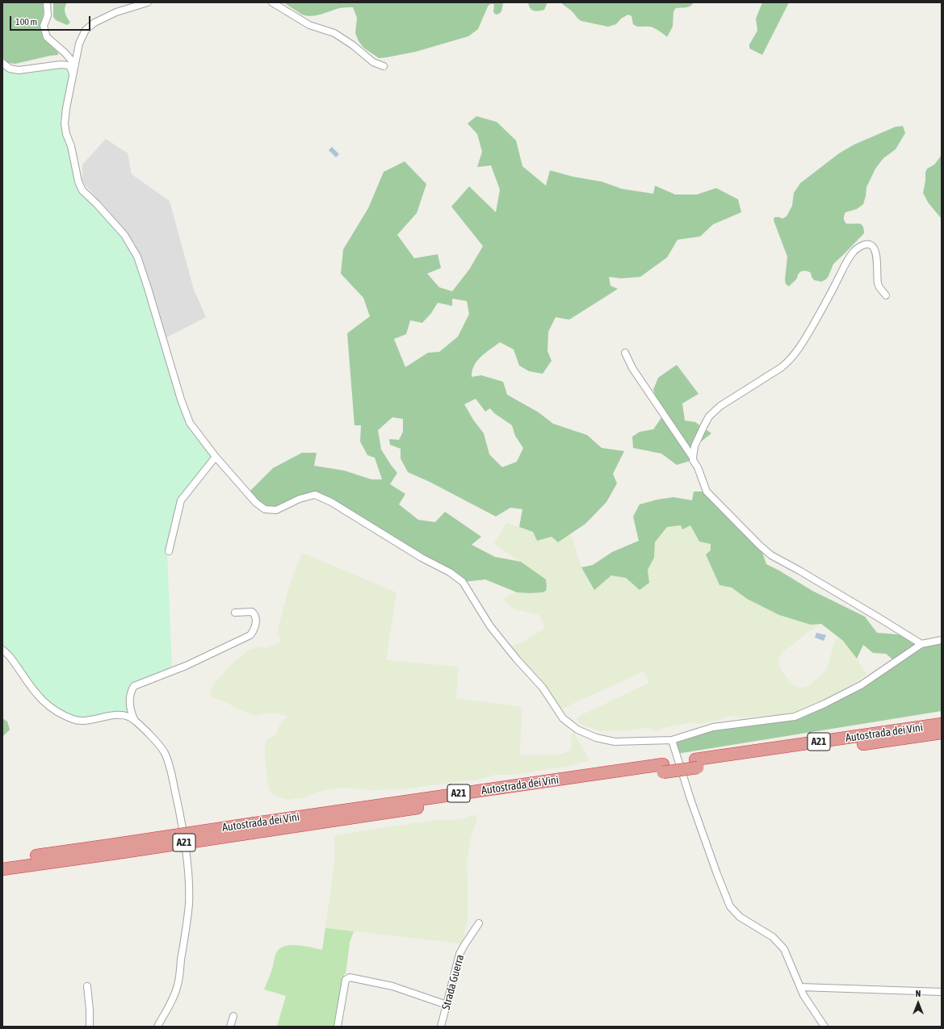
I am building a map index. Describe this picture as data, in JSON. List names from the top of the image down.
{
  "streets": {
    "highway": ["Autostrada dei Vini", "A21"],
    "street": ["Strada Guerra"]
  },
  "scale_bar": "100 m",
  "north": "top"
}
